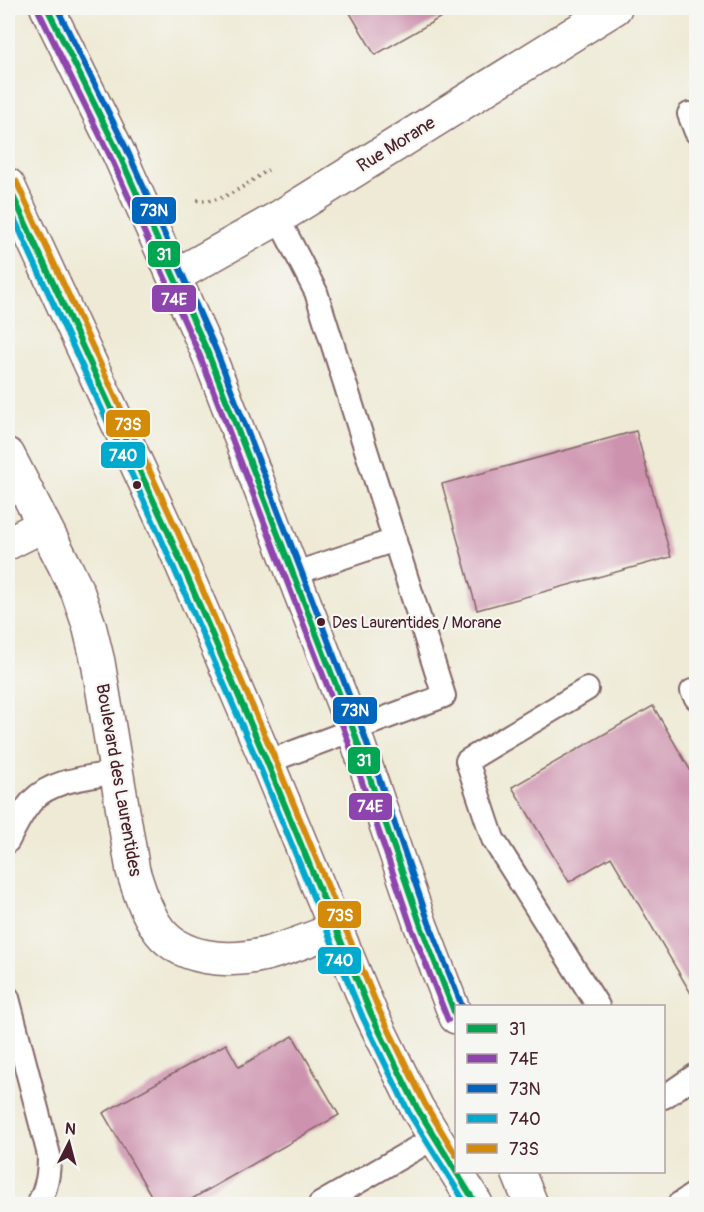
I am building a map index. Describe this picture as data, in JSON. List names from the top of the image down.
{
  "streets": {
    "main road": ["Rue Morane", "Boulevard des Laurentides"]
  },
  "places": ["Des Laurentides / Morane"],
  "lines": [
    "transit line 31",
    "transit line 73N",
    "transit line 74E",
    "transit line 73S",
    "transit line 74O"
  ],
  "legend": [
    "31",
    "74E",
    "73N",
    "74O",
    "73S"
  ],
  "north": "top"
}
